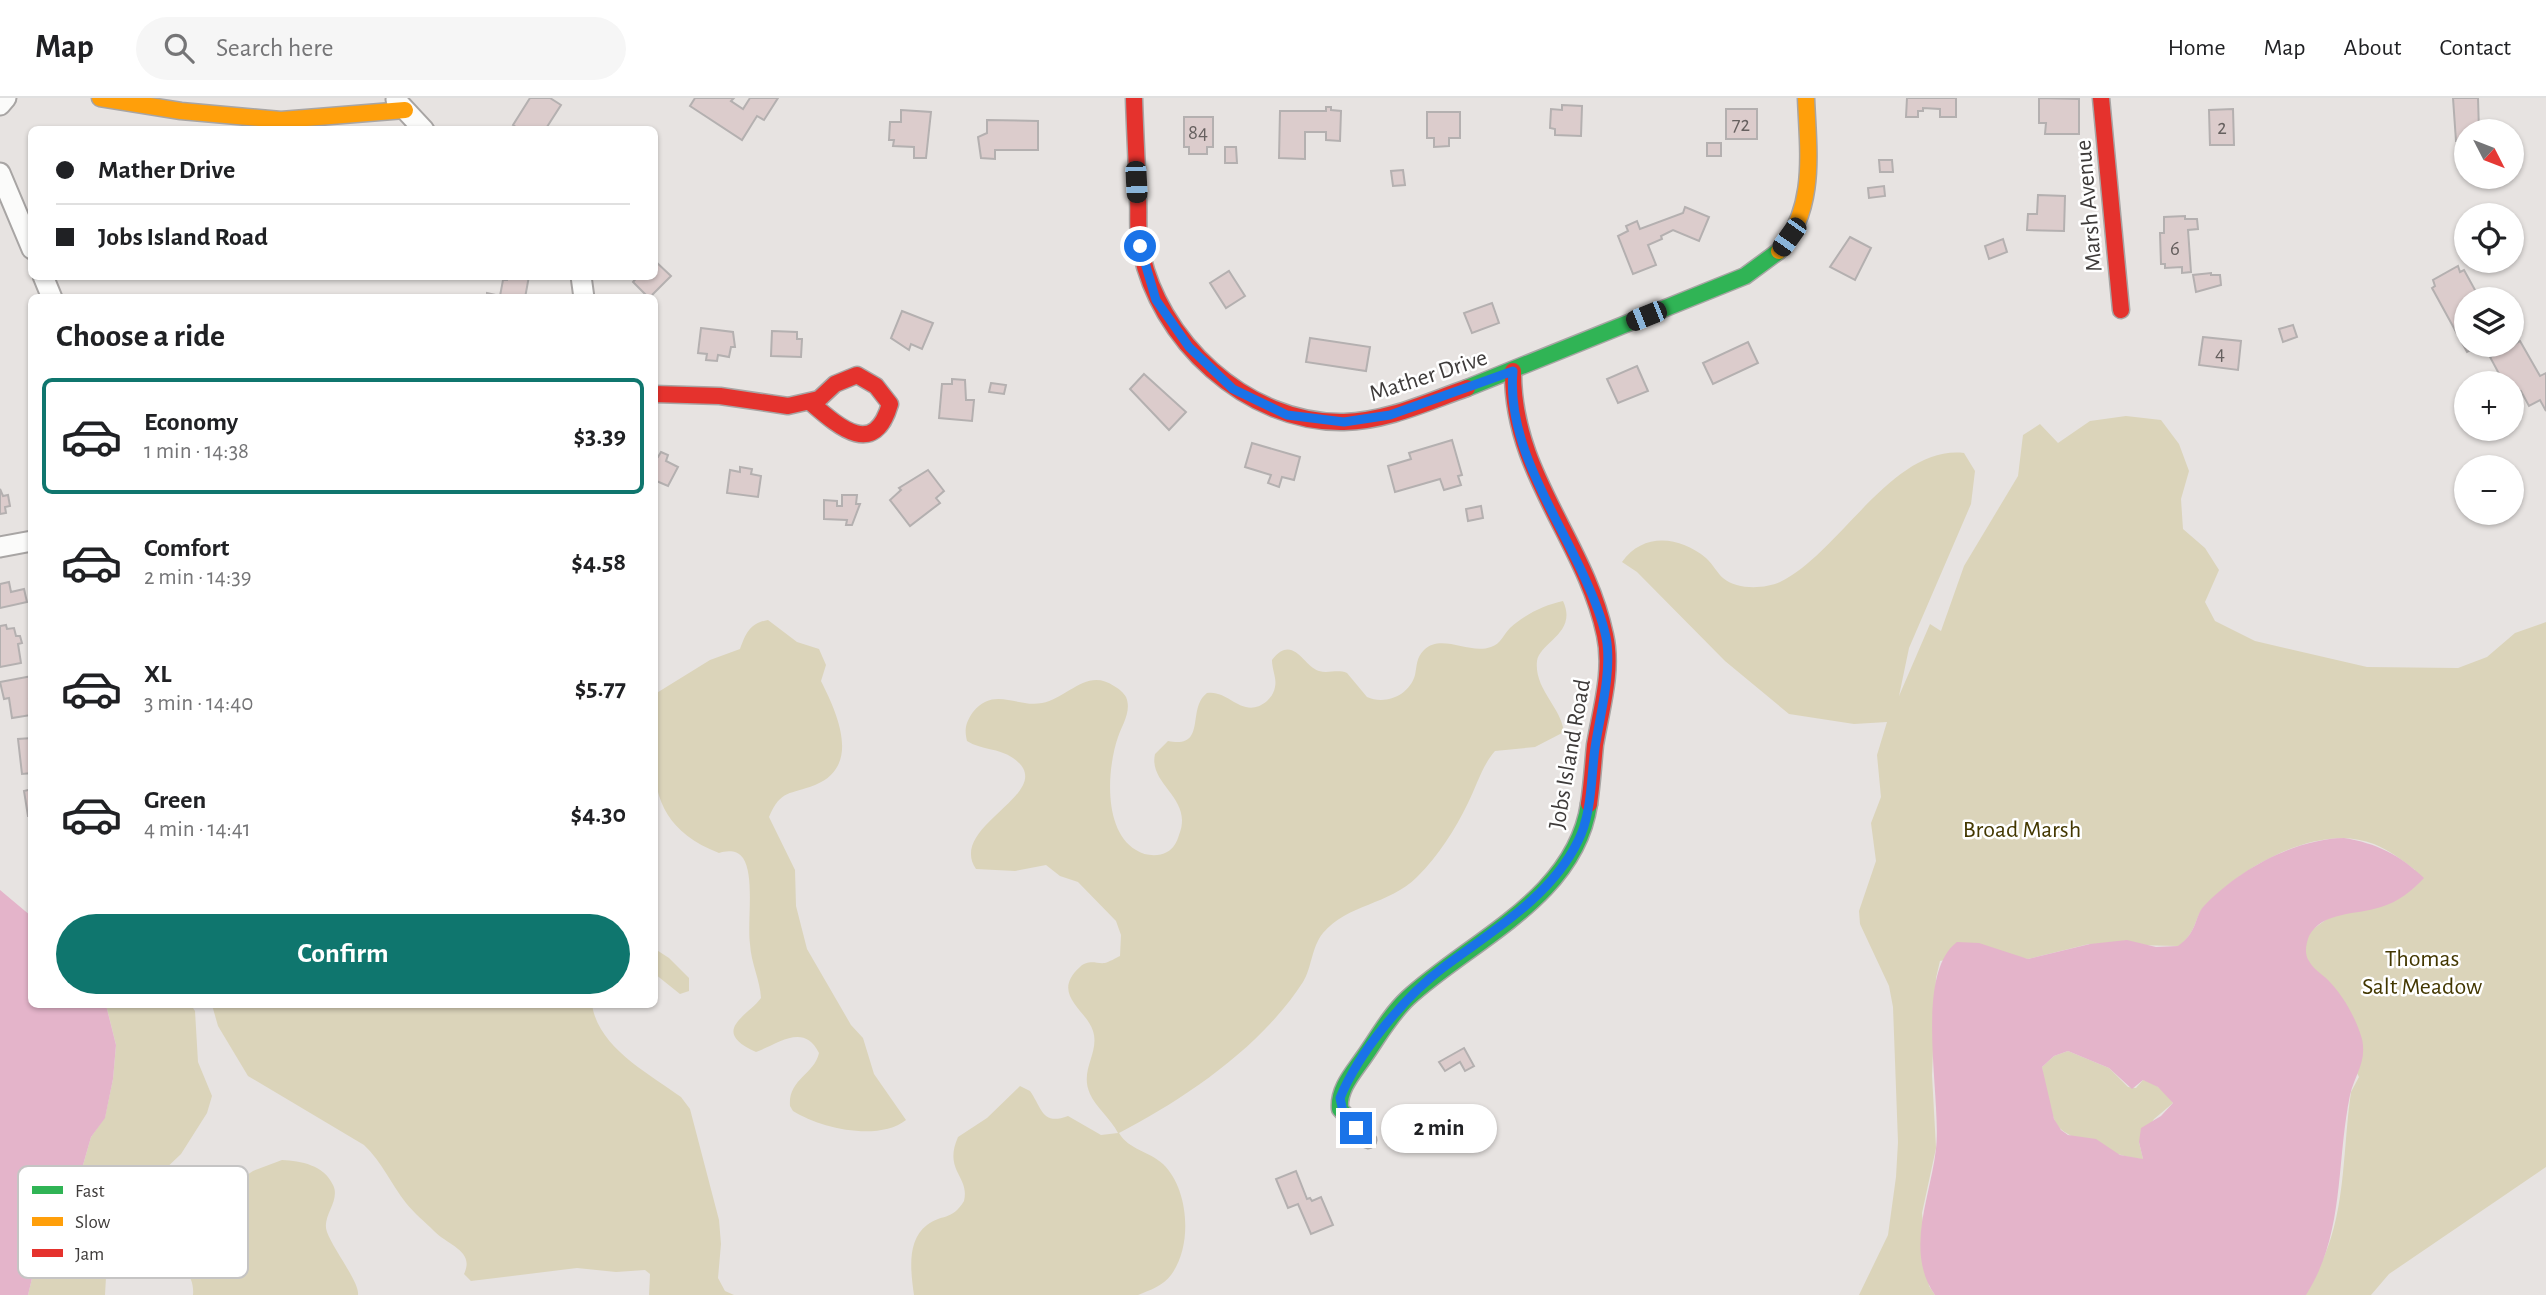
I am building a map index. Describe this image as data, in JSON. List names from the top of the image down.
{
  "streets": {
    "street": ["Marsh Avenue", "Mather Drive", "Jobs Island Road"]
  },
  "crossings": [
    ["Mather Drive", "Jobs Island Road"]
  ],
  "parks": ["Broad Marsh", "Thomas Salt Meadow"],
  "house_numbers": [
    "72",
    "2",
    "84",
    "6",
    "4"
  ],
  "legend": ["Fast", "Slow", "Jam"],
  "north": "bottom right",
  "page": {
    "header": "Map",
    "search": "Search here",
    "nav": [
      "Home",
      "Map",
      "About",
      "Contact"
    ],
    "map_buttons": ["+", "−"],
    "banner": ["Mather Drive", "Jobs Island Road"],
    "heading": "Choose a ride",
    "list": [
      {
        "name": "Economy",
        "note": "1 min · 14:38",
        "value": "$3.39"
      },
      {
        "name": "Comfort",
        "note": "2 min · 14:39",
        "value": "$4.58"
      },
      {
        "name": "XL",
        "note": "3 min · 14:40",
        "value": "$5.77"
      },
      {
        "name": "Green",
        "note": "4 min · 14:41",
        "value": "$4.30"
      }
    ],
    "buttons": "Confirm",
    "bubble": "2 min"
  }
}
